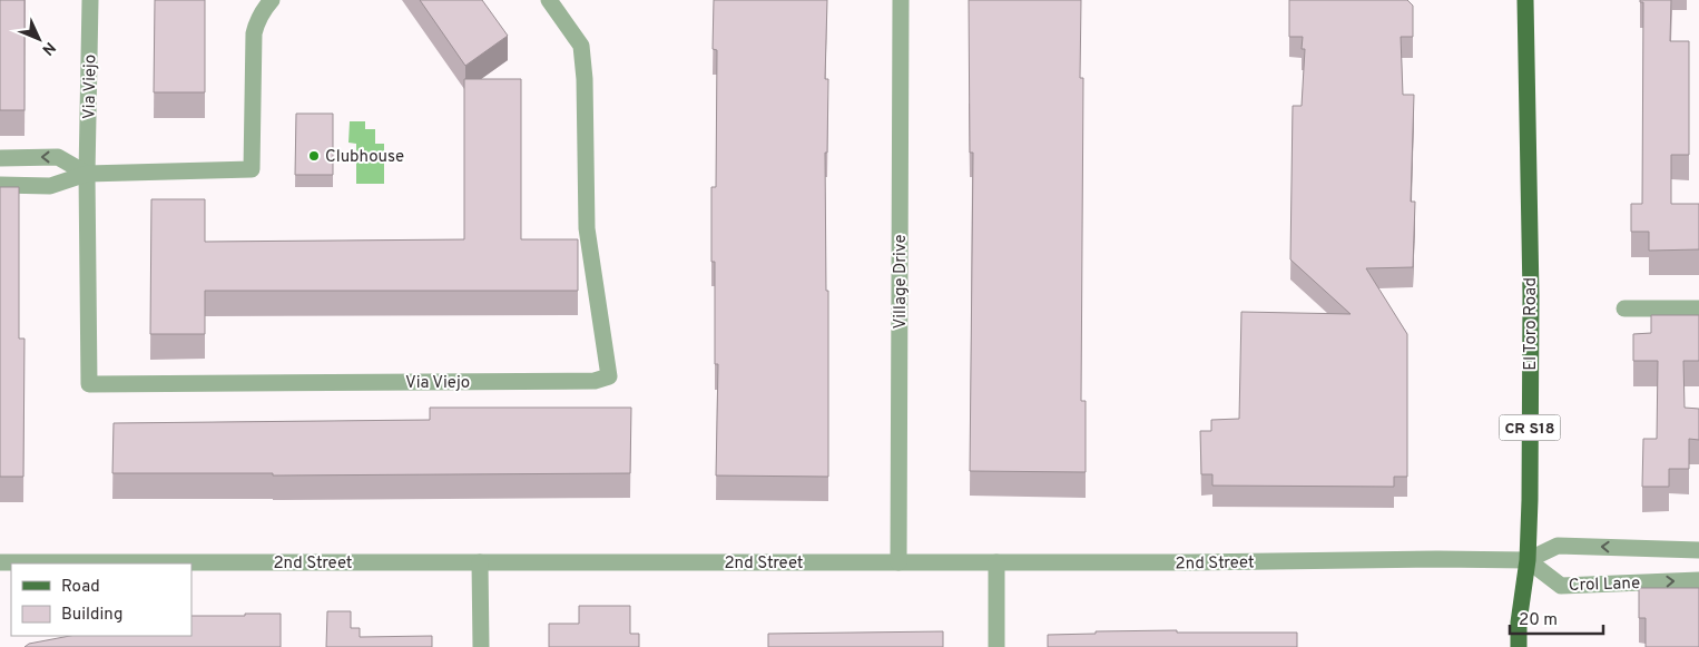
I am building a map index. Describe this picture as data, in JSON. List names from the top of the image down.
{
  "streets": {
    "main road": ["El Toro Road", "CR S18"],
    "street": [
      "Via Viejo",
      "Village Drive",
      "2nd Street",
      "Crol Lane"
    ]
  },
  "crossings": [
    ["Village Drive", "2nd Street"],
    ["El Toro Road", "2nd Street"],
    ["El Toro Road", "Crol Lane"],
    ["2nd Street", "Crol Lane"]
  ],
  "places": ["Clubhouse"],
  "legend": ["Road", "Building"],
  "scale_bar": "20 m",
  "north": "bottom right"
}
